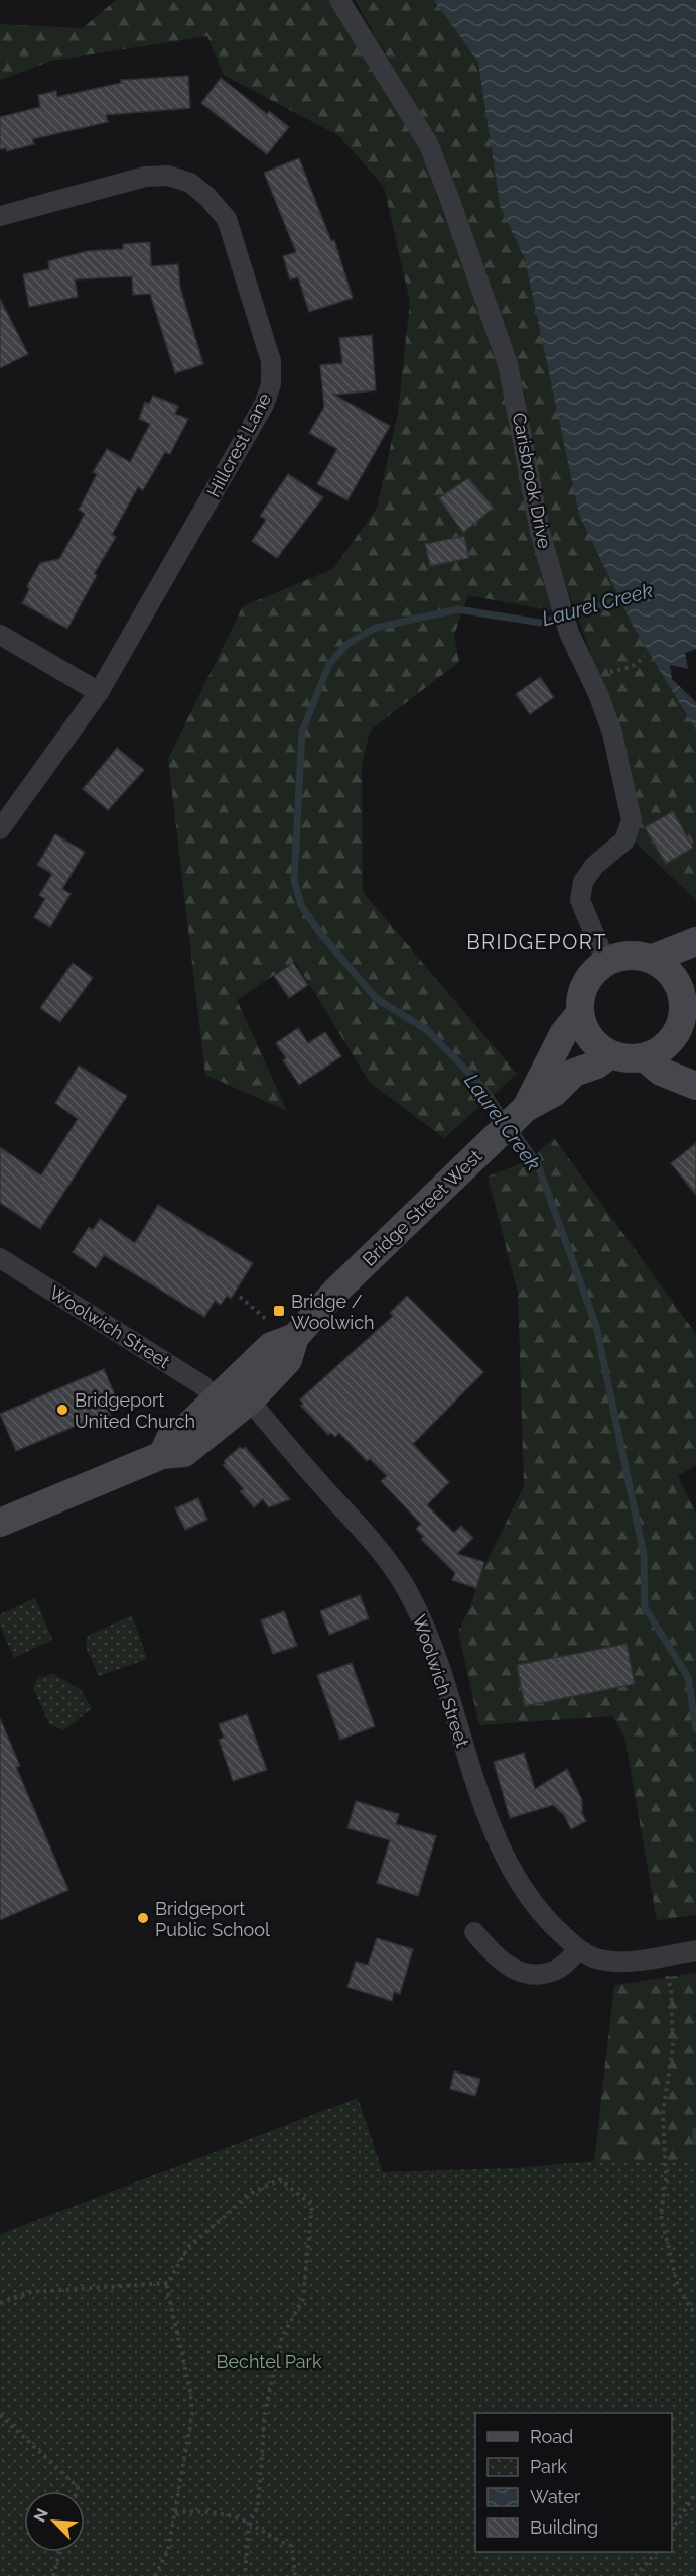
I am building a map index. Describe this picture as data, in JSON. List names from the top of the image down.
{
  "streets": {
    "main road": ["Bridge Street West"],
    "street": ["Hillcrest Lane", "Carisbrook Drive", "Woolwich Street"]
  },
  "crossings": [
    ["Carisbrook Drive", "Bridge Street West"],
    ["Bridge Street West", "Woolwich Street"]
  ],
  "districts": ["BRIDGEPORT"],
  "water": ["Laurel Creek"],
  "parks": ["Bechtel Park"],
  "places": {
    "transit": ["Bridge / Woolwich"],
    "other": ["Bridgeport United Church", "Bridgeport Public School"]
  },
  "legend": [
    "Road",
    "Park",
    "Water",
    "Building"
  ],
  "north": "top left"
}
